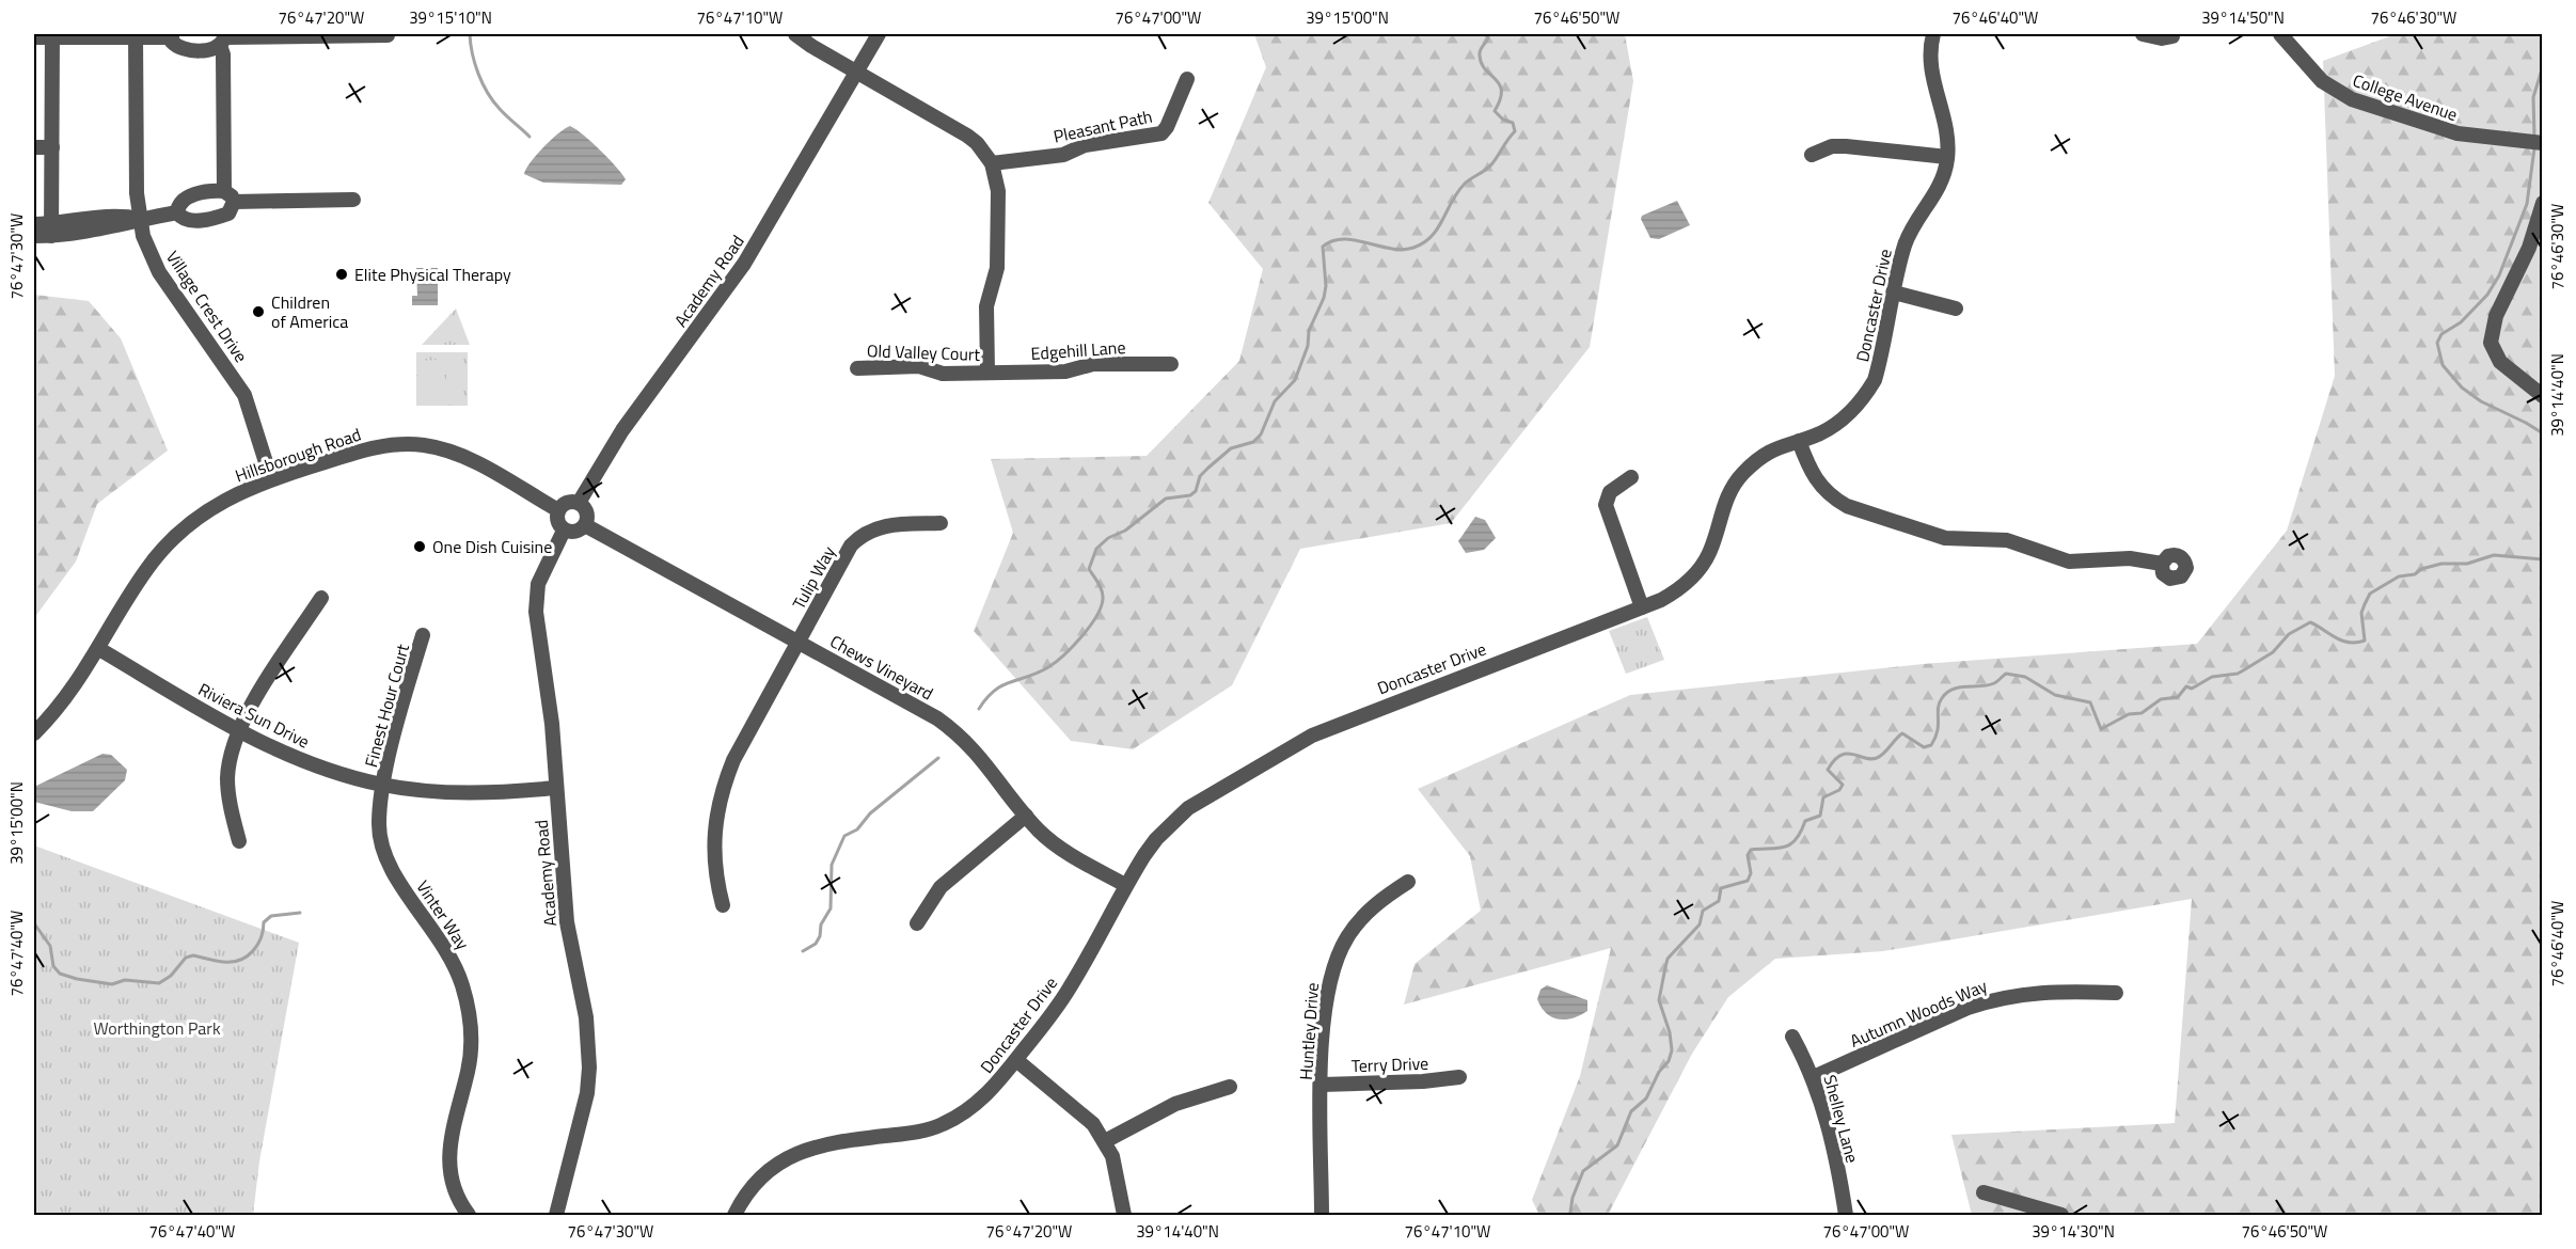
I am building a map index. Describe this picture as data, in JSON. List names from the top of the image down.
{
  "streets": {
    "street": [
      "College Avenue",
      "Pleasant Path",
      "Academy Road",
      "Doncaster Drive",
      "Village Crest Drive",
      "Edgehill Lane",
      "Old Valley Court",
      "Hillsborough Road",
      "Tulip Way",
      "Chews Vineyard",
      "Finest Hour Court",
      "Riviera Sun Drive",
      "Vinter Way",
      "Autumn Woods Way",
      "Huntley Drive",
      "Terry Drive",
      "Shelley Lane"
    ]
  },
  "crossings": [
    ["Academy Road", "Hillsborough Road"],
    ["Academy Road", "Chews Vineyard"],
    ["Academy Road", "Riviera Sun Drive"],
    ["Doncaster Drive", "Chews Vineyard"],
    ["Village Crest Drive", "Hillsborough Road"],
    ["Edgehill Lane", "Old Valley Court"],
    ["Hillsborough Road", "Chews Vineyard"],
    ["Hillsborough Road", "Riviera Sun Drive"],
    ["Tulip Way", "Chews Vineyard"],
    ["Finest Hour Court", "Riviera Sun Drive"],
    ["Finest Hour Court", "Vinter Way"],
    ["Riviera Sun Drive", "Vinter Way"],
    ["Autumn Woods Way", "Shelley Lane"],
    ["Huntley Drive", "Terry Drive"]
  ],
  "parks": ["Worthington Park"],
  "places": ["Elite Physical Therapy", "Children of America", "One Dish Cuisine"],
  "coordinates": [
    "76°47'20\"W",
    "39°15'10\"N",
    "76°47'10\"W",
    "76°47'00\"W",
    "39°15'00\"N",
    "76°46'50\"W",
    "76°46'40\"W",
    "39°14'50\"N",
    "76°46'30\"W",
    "76°47'30\"W",
    "39°14'40\"N",
    "76°47'40\"W",
    "39°14'30\"N"
  ]
}
